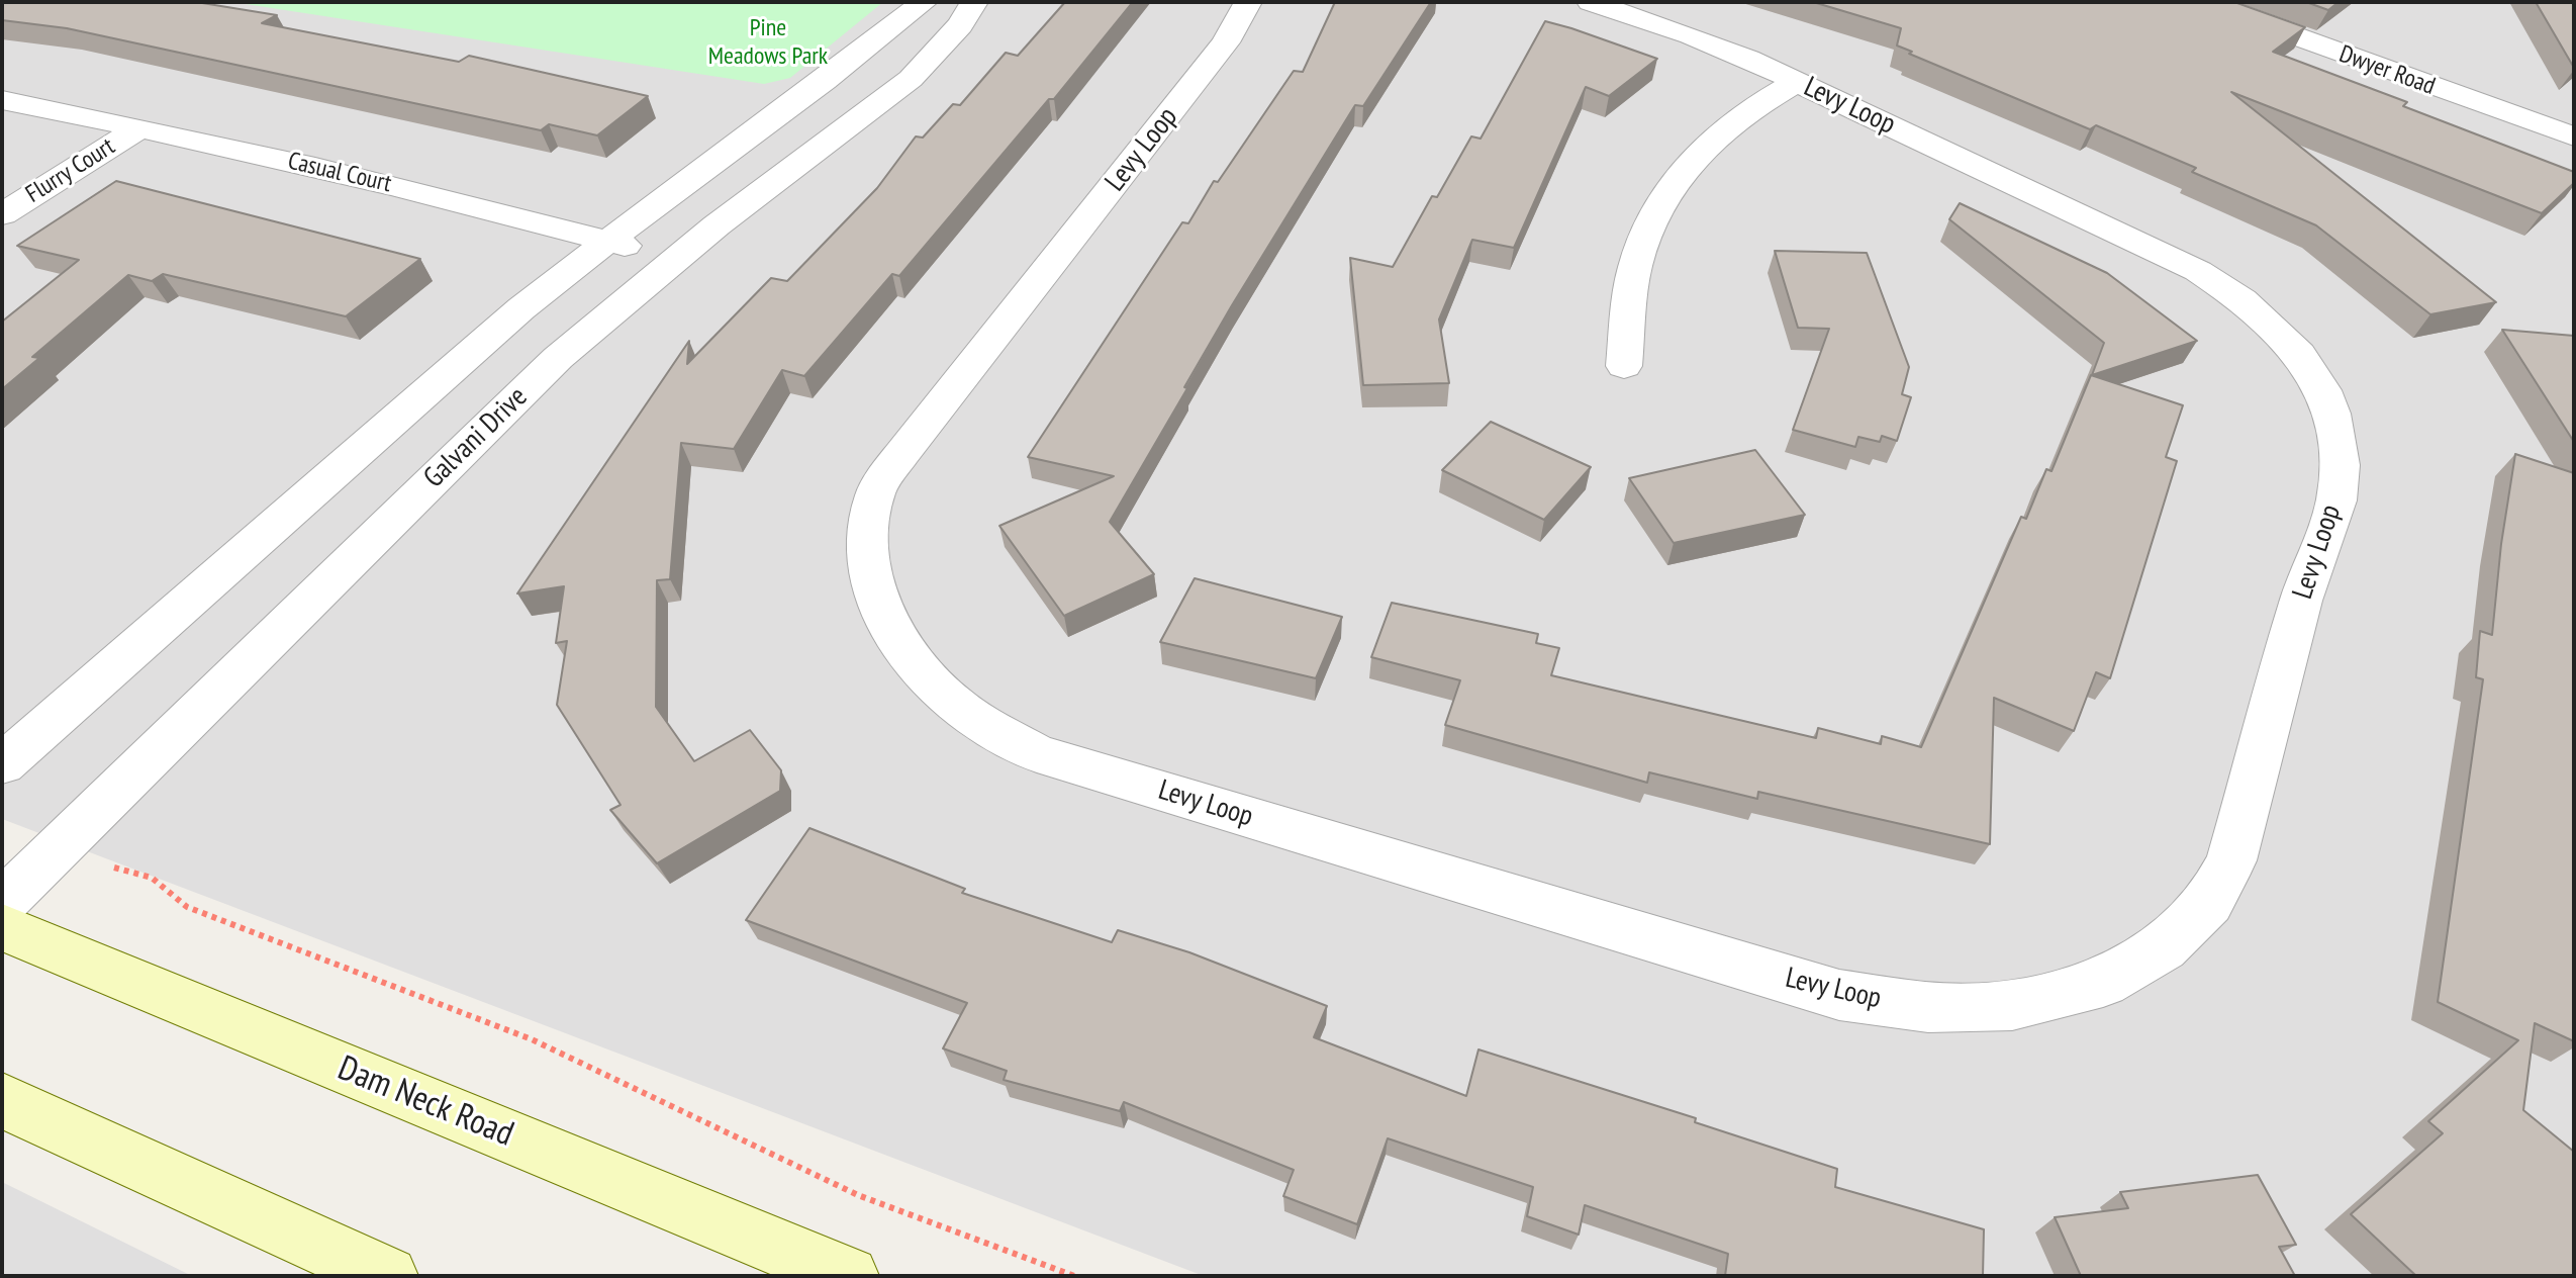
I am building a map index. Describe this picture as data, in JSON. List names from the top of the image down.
{
  "streets": {
    "main road": ["Dam Neck Road"],
    "street": [
      "Dwyer Road",
      "Levy Loop",
      "Flurry Court",
      "Casual Court",
      "Galvani Drive"
    ]
  },
  "crossings": [
    ["Flurry Court", "Casual Court"],
    ["Casual Court", "Galvani Drive"]
  ],
  "parks": ["Pine Meadows Park"]
}
